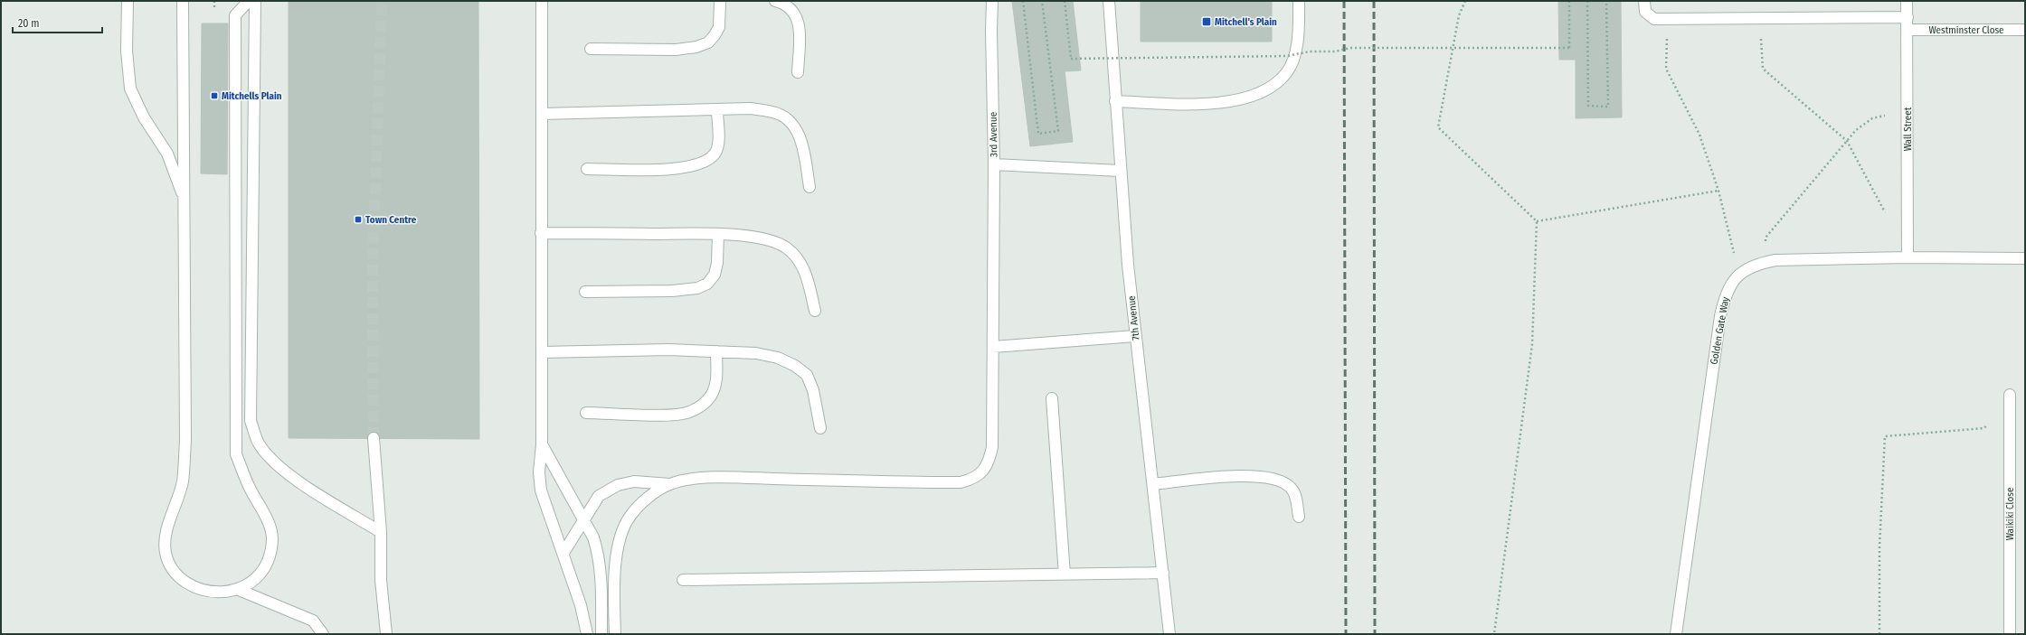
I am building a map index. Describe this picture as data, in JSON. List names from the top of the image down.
{
  "streets": {
    "street": [
      "Westminster Close",
      "Wall Street",
      "3rd Avenue",
      "7th Avenue",
      "Golden Gate Way",
      "Waikiki Close"
    ]
  },
  "crossings": [
    ["Westminster Close", "Wall Street"],
    ["Wall Street", "Golden Gate Way"],
    ["3rd Avenue", "7th Avenue"]
  ],
  "places": {
    "transit": ["Mitchell's Plain", "Mitchells Plain", "Town Centre"]
  },
  "scale_bar": "20 m"
}
